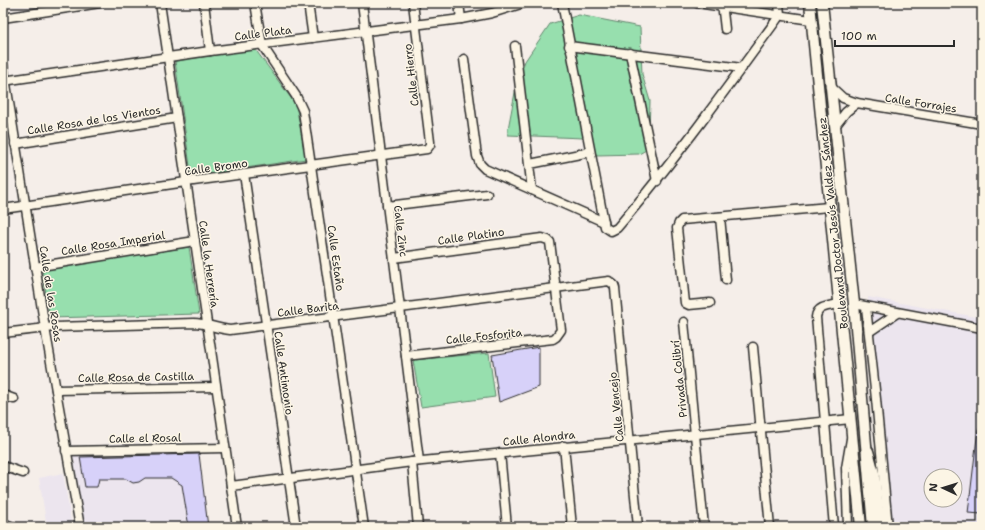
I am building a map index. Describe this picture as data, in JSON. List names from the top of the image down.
{
  "streets": {
    "main road": ["Boulevard Doctor Jesús Valdez Sánchez"],
    "street": [
      "Calle Plata",
      "Calle Hierro",
      "Calle Forrajes",
      "Calle Rosa de los Vientos",
      "Calle Bromo",
      "Calle Zinc",
      "Calle Platino",
      "Calle Rosa Imperial",
      "Calle Estaño",
      "Calle la Herrería",
      "Calle de las Rosas",
      "Calle Barita",
      "Calle Fosforita",
      "Calle Antimonio",
      "Calle Rosa de Castilla",
      "Privada Colibrí",
      "Calle Vencejo",
      "Calle el Rosal",
      "Calle Alondra"
    ]
  },
  "crossings": [
    ["Calle Plata", "Calle Hierro"],
    ["Calle Plata", "Calle Zinc"],
    ["Calle Plata", "Calle Estaño"],
    ["Calle Plata", "Calle la Herrería"],
    ["Calle Plata", "Calle de las Rosas"],
    ["Calle Hierro", "Calle Bromo"],
    ["Calle Forrajes", "Boulevard Doctor Jesús Valdez Sánchez"],
    ["Calle Rosa de los Vientos", "Calle la Herrería"],
    ["Calle Rosa de los Vientos", "Calle de las Rosas"],
    ["Calle Bromo", "Calle Zinc"],
    ["Calle Bromo", "Calle Estaño"],
    ["Calle Bromo", "Calle la Herrería"],
    ["Calle Bromo", "Calle de las Rosas"],
    ["Calle Bromo", "Calle Antimonio"],
    ["Boulevard Doctor Jesús Valdez Sánchez", "Calle Alondra"],
    ["Calle Zinc", "Calle Platino"],
    ["Calle Zinc", "Calle Barita"],
    ["Calle Zinc", "Calle Fosforita"],
    ["Calle Zinc", "Calle Alondra"],
    ["Calle Platino", "Calle Barita"],
    ["Calle Platino", "Calle Fosforita"],
    ["Calle Rosa Imperial", "Calle la Herrería"],
    ["Calle Rosa Imperial", "Calle de las Rosas"],
    ["Calle Estaño", "Calle Barita"],
    ["Calle Estaño", "Calle Alondra"],
    ["Calle la Herrería", "Calle Barita"],
    ["Calle la Herrería", "Calle Rosa de Castilla"],
    ["Calle la Herrería", "Calle el Rosal"],
    ["Calle la Herrería", "Calle Alondra"],
    ["Calle de las Rosas", "Calle Barita"],
    ["Calle de las Rosas", "Calle Rosa de Castilla"],
    ["Calle de las Rosas", "Calle el Rosal"],
    ["Calle Barita", "Calle Fosforita"],
    ["Calle Barita", "Calle Antimonio"],
    ["Calle Barita", "Calle Vencejo"],
    ["Calle Antimonio", "Calle Alondra"],
    ["Privada Colibrí", "Calle Alondra"],
    ["Calle Vencejo", "Calle Alondra"]
  ],
  "scale_bar": "100 m",
  "north": "left"
}
